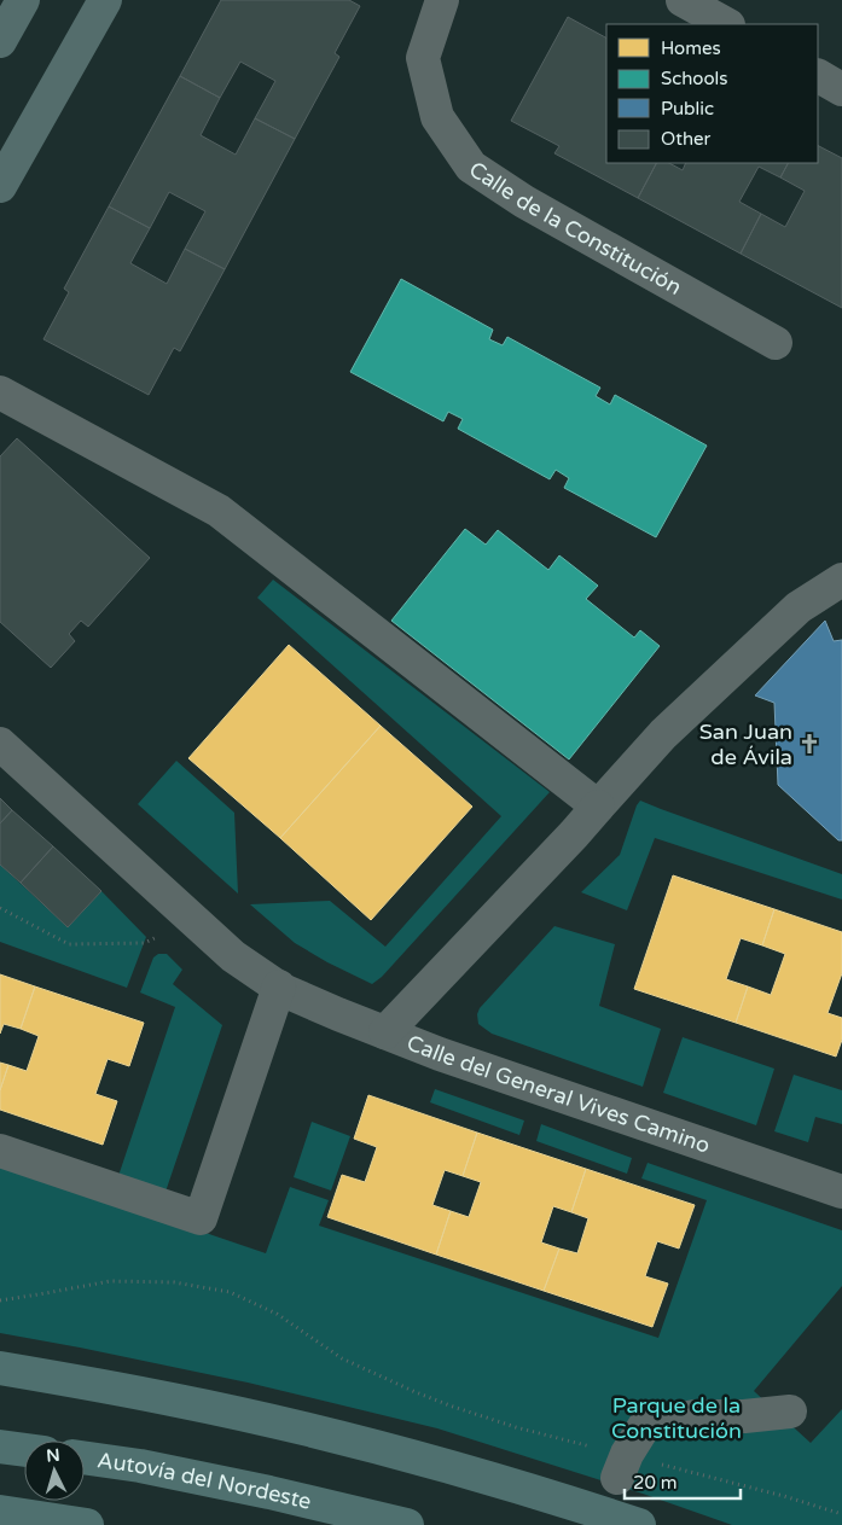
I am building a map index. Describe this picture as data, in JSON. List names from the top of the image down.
{
  "streets": {
    "highway": ["Autovía del Nordeste"],
    "street": ["Calle de la Constitución", "Calle del General Vives Camino"]
  },
  "parks": ["Parque de la Constitución"],
  "places": {
    "church": ["San Juan de Ávila"]
  },
  "legend": [
    "Homes",
    "Schools",
    "Public",
    "Other"
  ],
  "scale_bar": "20 m",
  "north": "top"
}
